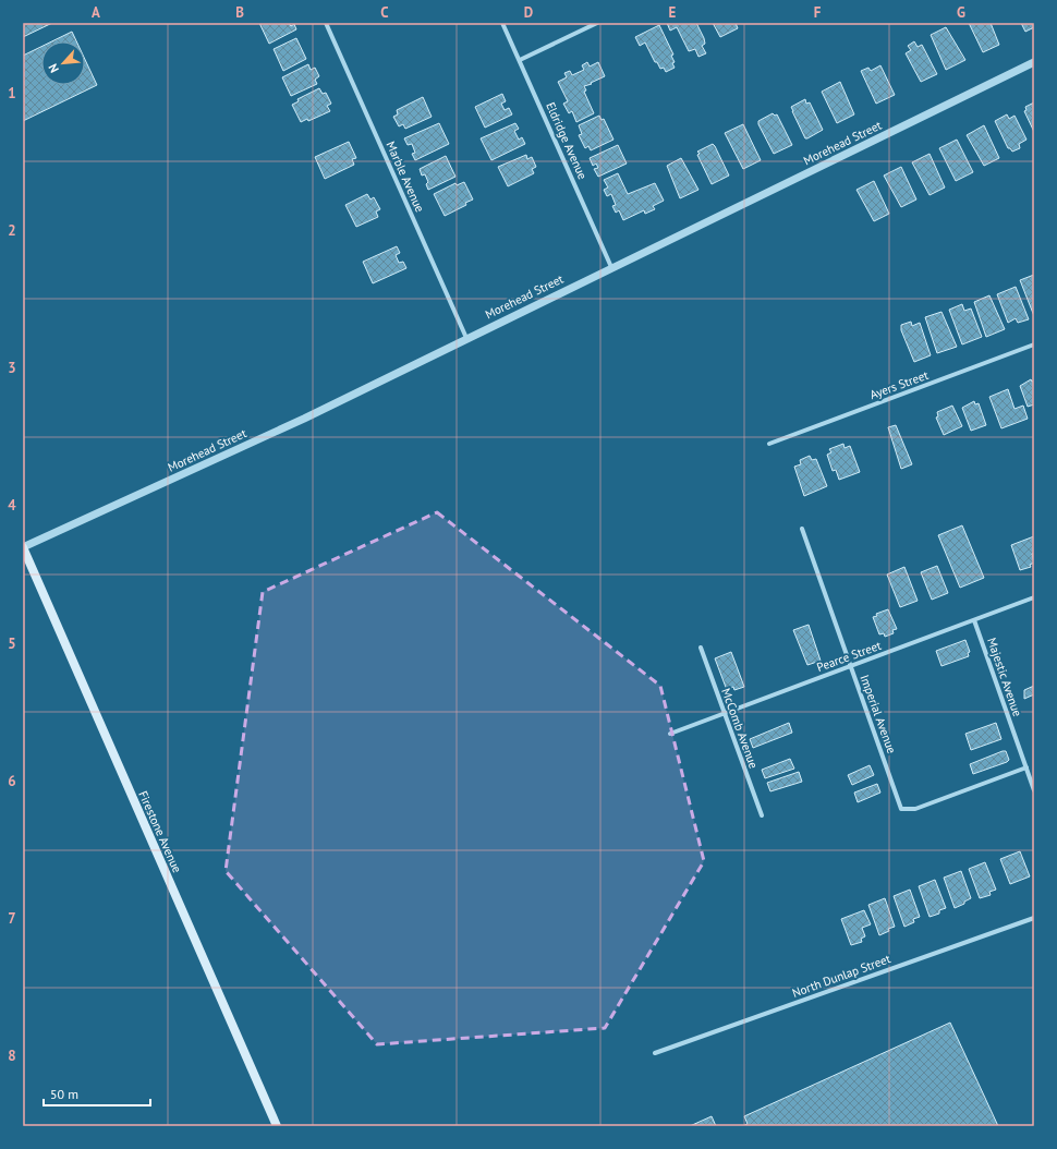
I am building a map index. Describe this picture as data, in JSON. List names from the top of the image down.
{
  "streets": {
    "main road": ["Firestone Avenue"],
    "street": [
      "Eldridge Avenue",
      "Morehead Street",
      "Marble Avenue",
      "Ayers Street",
      "Pearce Street",
      "Majestic Avenue",
      "Imperial Avenue",
      "McComb Avenue",
      "North Dunlap Street"
    ]
  },
  "crossings": [
    ["Eldridge Avenue", "Morehead Street"],
    ["Morehead Street", "Marble Avenue"],
    ["Morehead Street", "Firestone Avenue"],
    ["Pearce Street", "Majestic Avenue"],
    ["Pearce Street", "Imperial Avenue"],
    ["Pearce Street", "McComb Avenue"],
    ["Majestic Avenue", "Imperial Avenue"]
  ],
  "scale_bar": "50 m",
  "north": "bottom left",
  "grid": {
    "columns": [
      "A",
      "B",
      "C",
      "D",
      "E",
      "F",
      "G"
    ],
    "rows": [
      "1",
      "2",
      "3",
      "4",
      "5",
      "6",
      "7",
      "8"
    ]
  }
}
